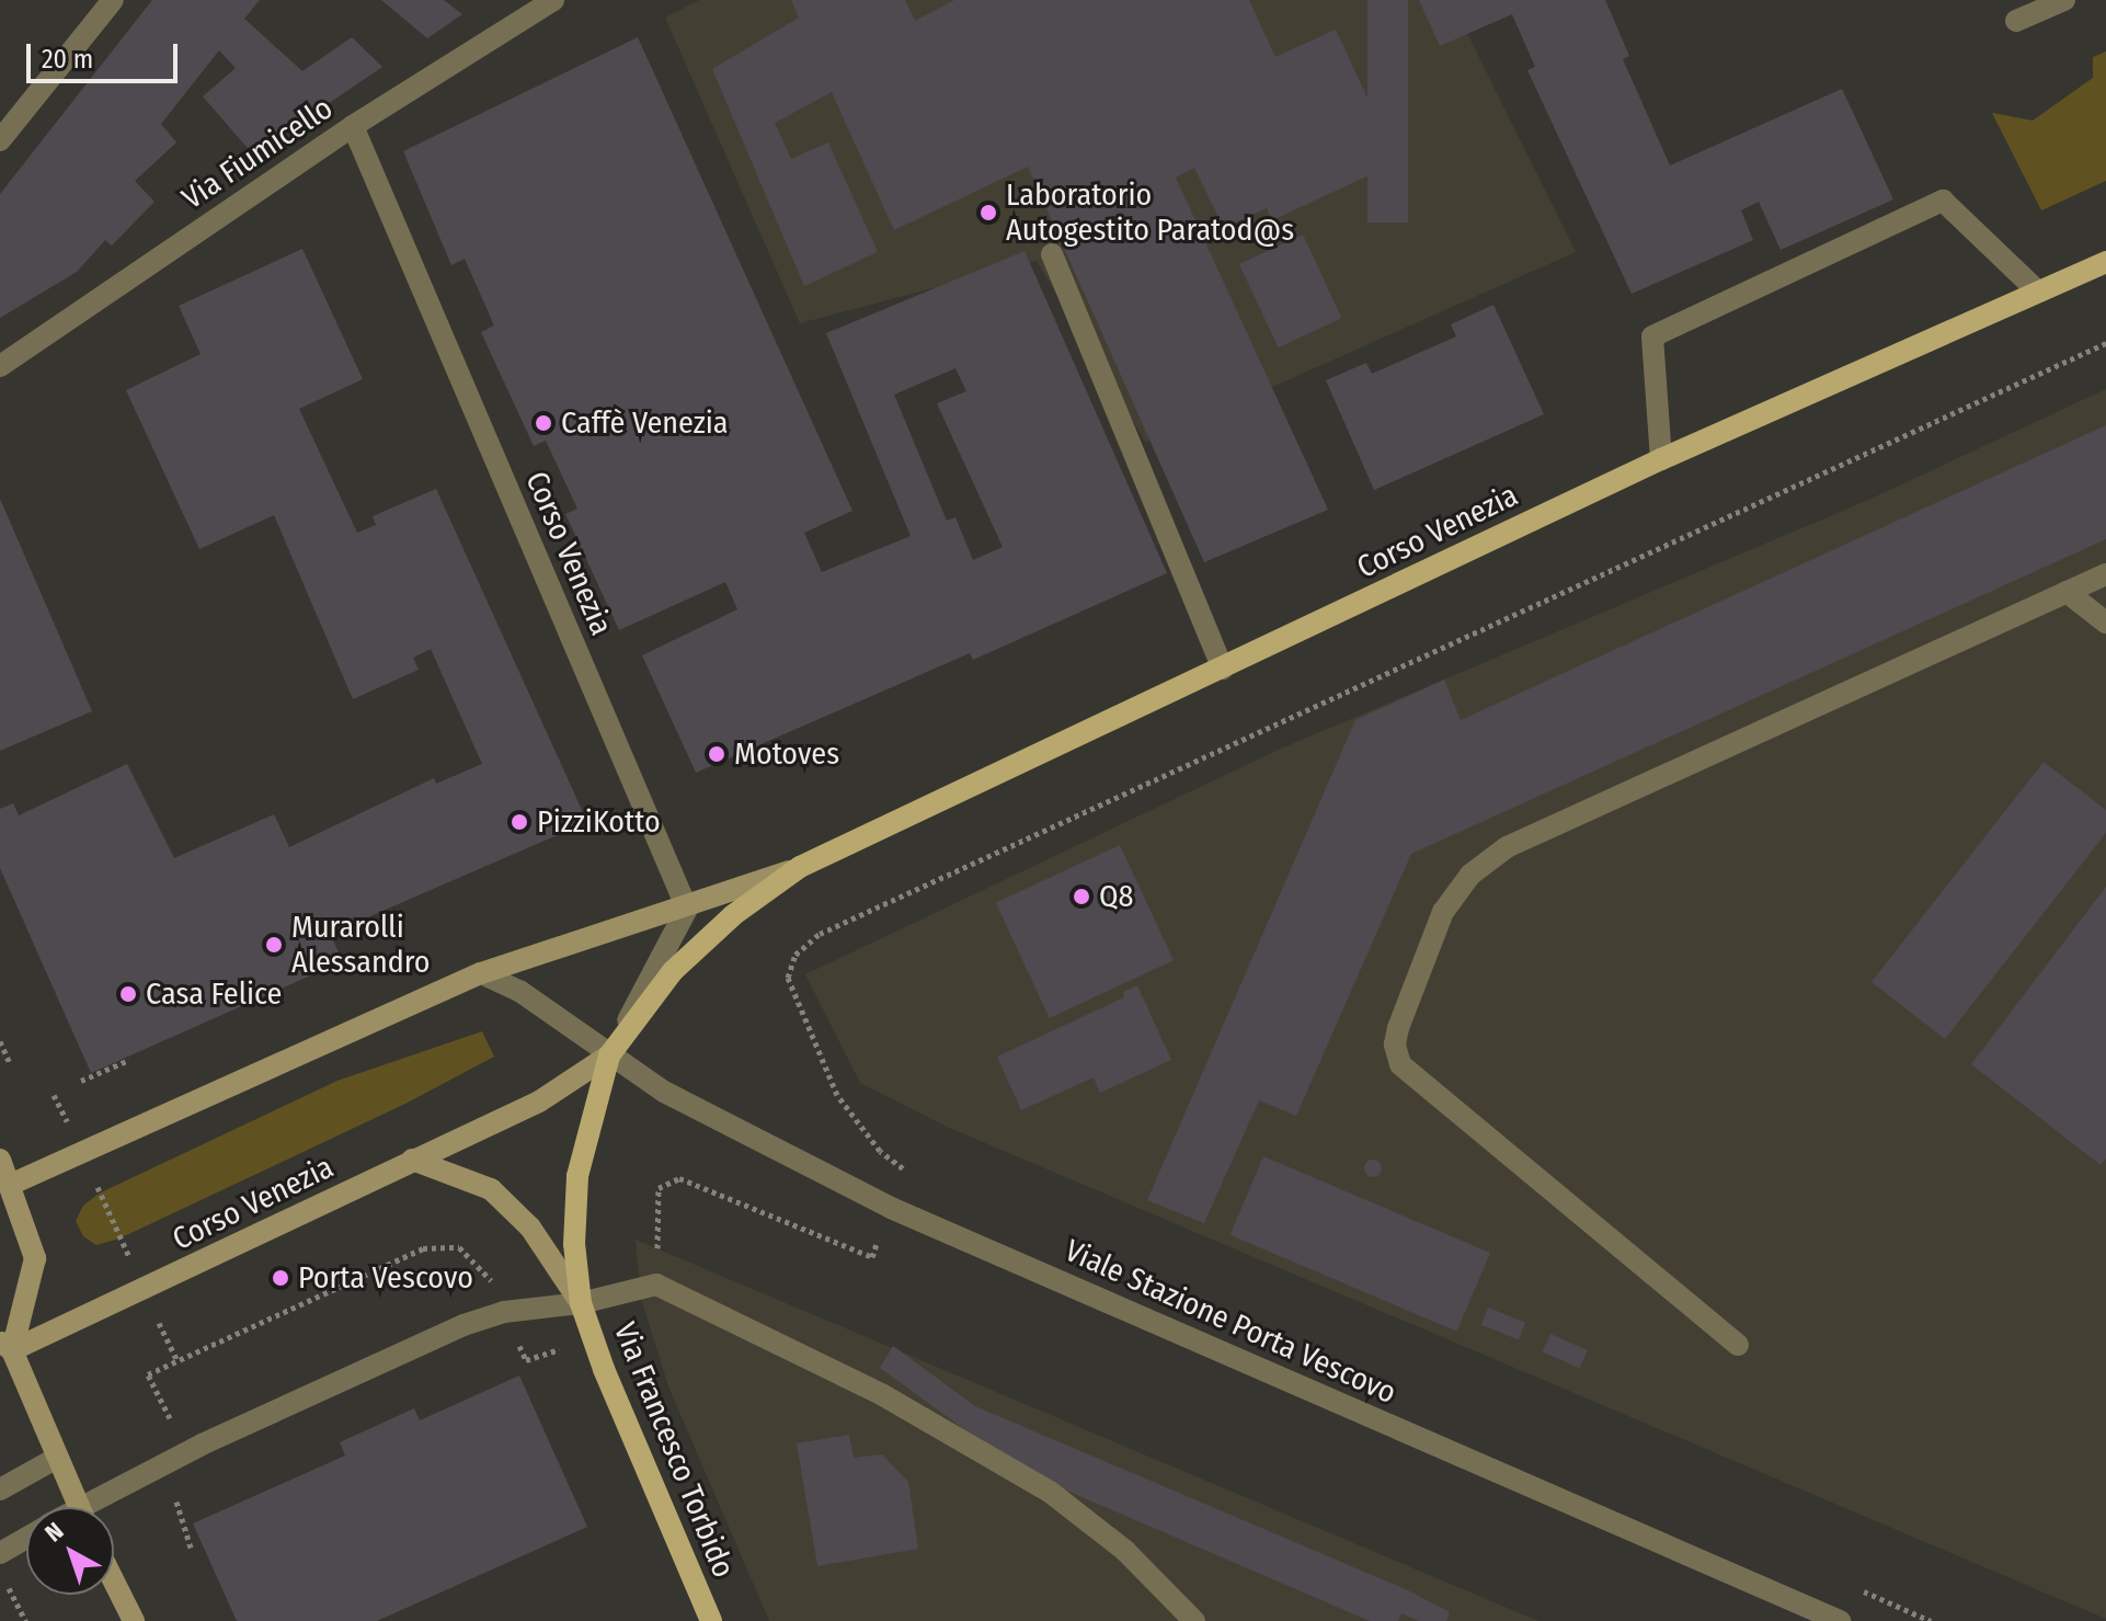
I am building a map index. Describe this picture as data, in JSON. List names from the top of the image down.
{
  "streets": {
    "main road": ["Corso Venezia", "Via Francesco Torbido"],
    "street": ["Via Fiumicello", "Viale Stazione Porta Vescovo"]
  },
  "crossings": [
    ["Via Fiumicello", "Corso Venezia"],
    ["Corso Venezia", "Viale Stazione Porta Vescovo"],
    ["Corso Venezia", "Via Francesco Torbido"],
    ["Viale Stazione Porta Vescovo", "Via Francesco Torbido"]
  ],
  "places": [
    "Laboratorio Autogestito Paratod@s",
    "Caffè Venezia",
    "Motoves",
    "PizziKotto",
    "Q8",
    "Murarolli Alessandro",
    "Casa Felice",
    "Porta Vescovo"
  ],
  "scale_bar": "20 m",
  "north": "top left"
}
